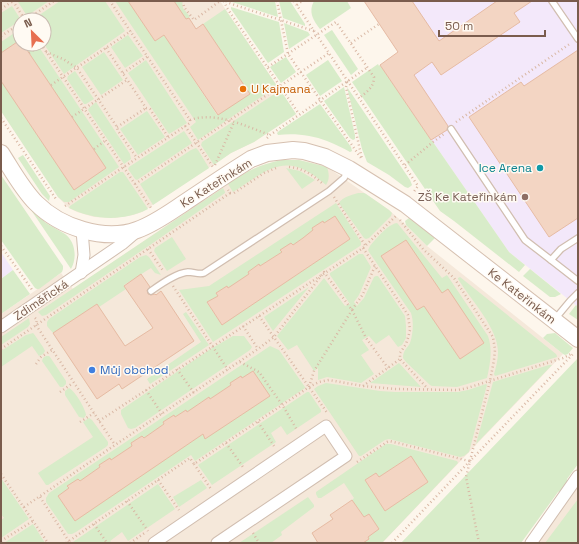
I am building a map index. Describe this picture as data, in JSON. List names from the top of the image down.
{
  "streets": {
    "street": ["Ke Kateřinkám", "Zdiměřická"]
  },
  "crossings": [
    ["Ke Kateřinkám", "Zdiměřická"]
  ],
  "places": [
    "U Kajmana",
    "Ice Arena",
    "ZŠ Ke Kateřinkám",
    "Můj obchod"
  ],
  "scale_bar": "50 m",
  "north": "top left"
}
